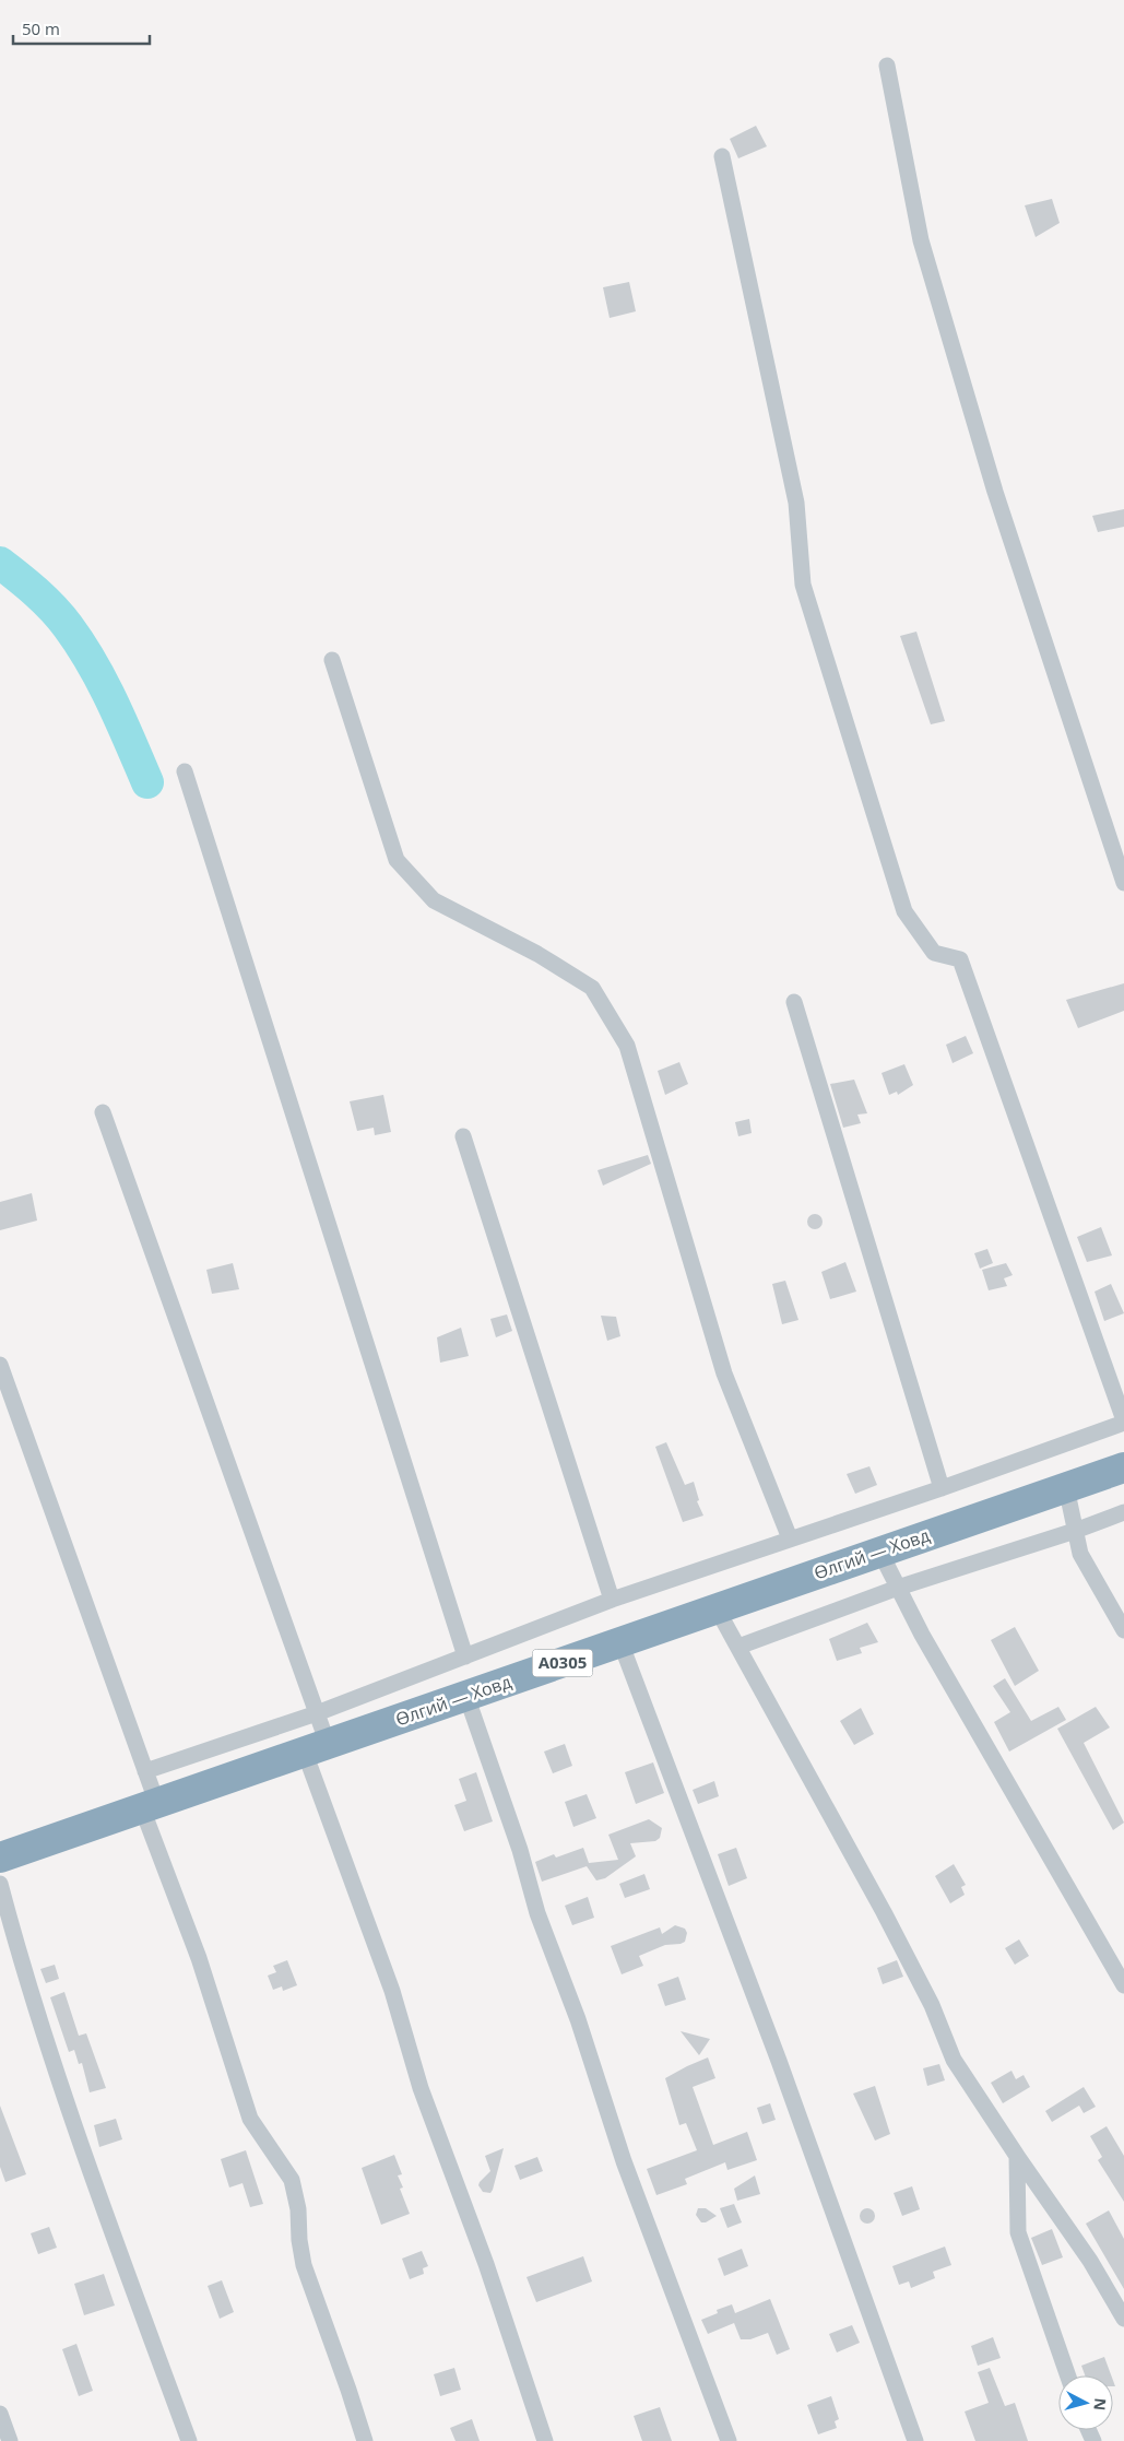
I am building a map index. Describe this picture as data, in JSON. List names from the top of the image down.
{
  "streets": {
    "highway": ["Өлгий — Ховд", "A0305"]
  },
  "scale_bar": "50 m",
  "north": "right"
}
